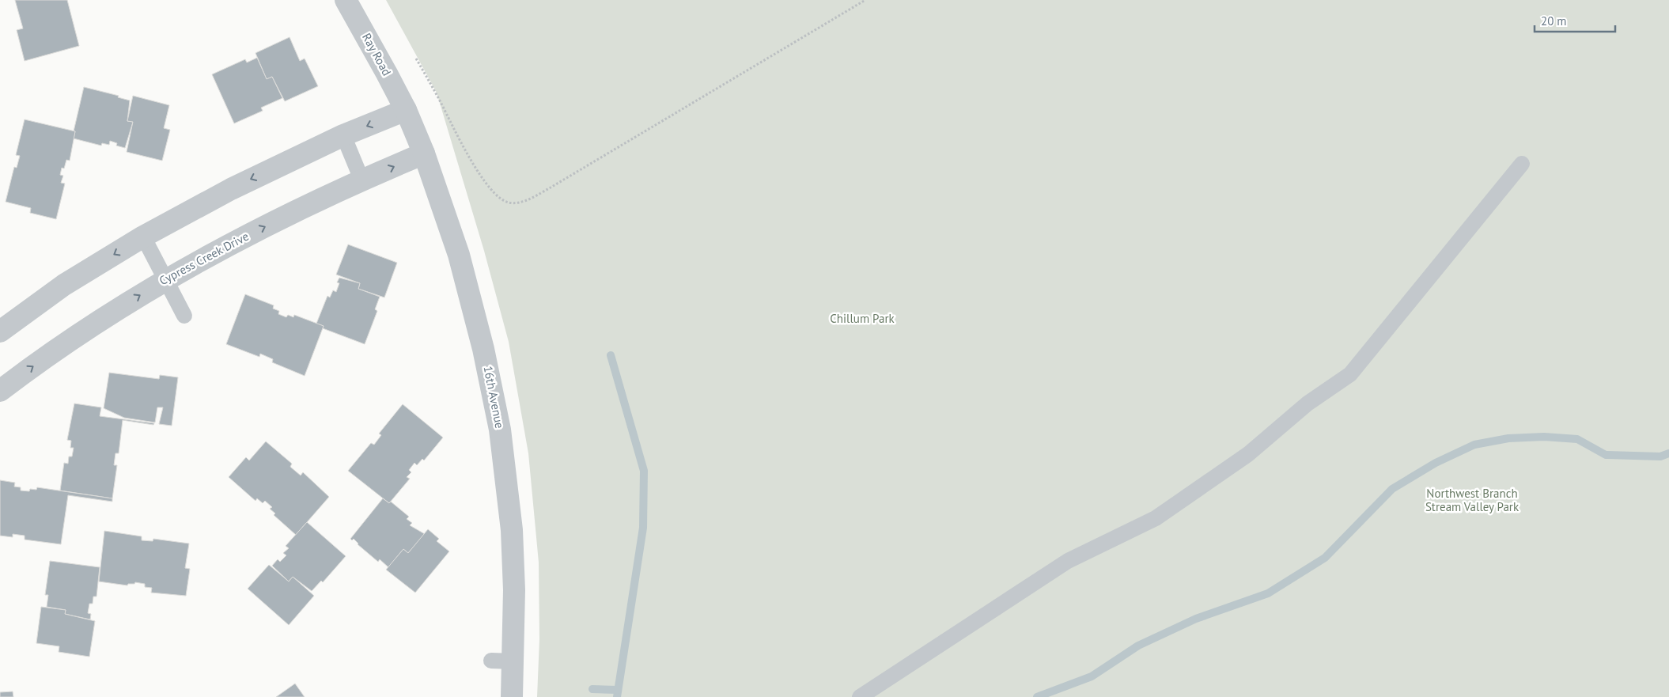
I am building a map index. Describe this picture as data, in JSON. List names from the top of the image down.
{
  "streets": {
    "street": ["Ray Road", "Cypress Creek Drive", "16th Avenue"]
  },
  "crossings": [
    ["Ray Road", "16th Avenue"],
    ["Cypress Creek Drive", "16th Avenue"]
  ],
  "parks": ["Chillum Park", "Northwest Branch Stream Valley Park"],
  "scale_bar": "20 m"
}
